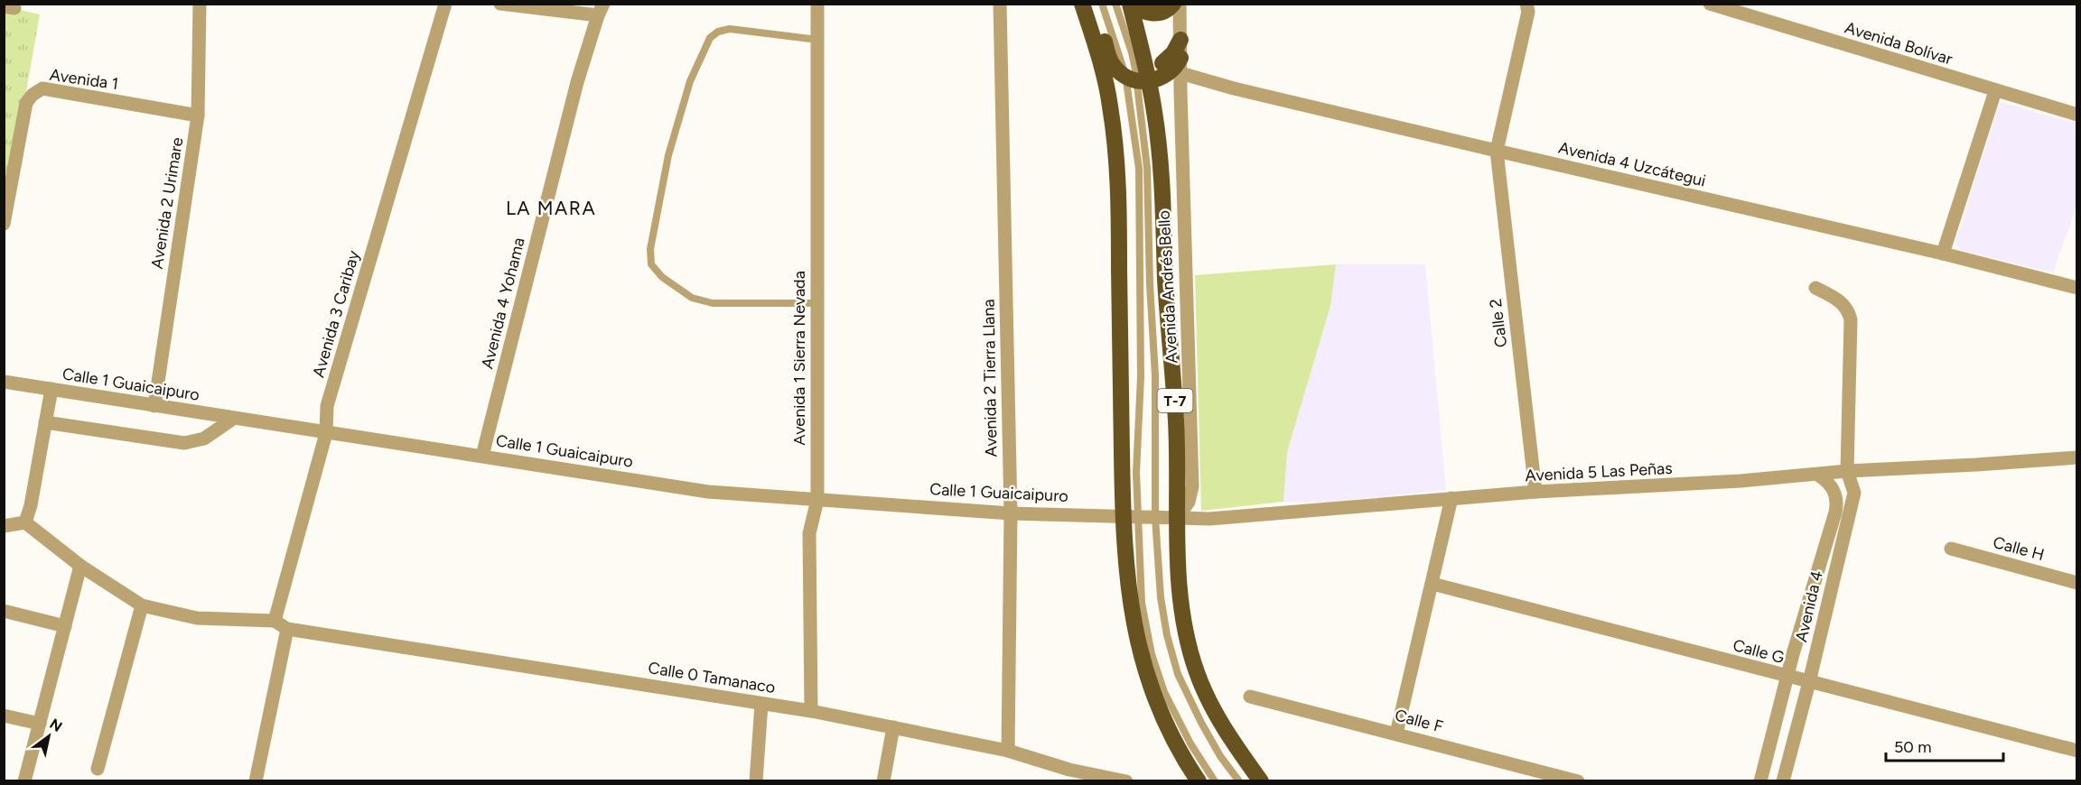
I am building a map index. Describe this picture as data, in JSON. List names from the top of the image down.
{
  "streets": {
    "highway": ["Avenida Andrés Bello", "T-7"],
    "street": [
      "Avenida Bolívar",
      "Avenida 1",
      "Avenida 4 Uzcátegui",
      "Avenida 2 Urimare",
      "Avenida 4 Yohama",
      "Avenida 3 Caribay",
      "Calle 2",
      "Avenida 1 Sierra Nevada",
      "Avenida 2 Tierra Llana",
      "Calle 1 Guaicaipuro",
      "Avenida 5 Las Peñas",
      "Calle H",
      "Avenida 4",
      "Calle G",
      "Calle 0 Tamanaco",
      "Calle F"
    ]
  },
  "crossings": [
    ["Avenida 1", "Avenida 2 Urimare"],
    ["Avenida 4 Uzcátegui", "Calle 2"],
    ["Avenida 2 Urimare", "Calle 1 Guaicaipuro"],
    ["Avenida Andrés Bello", "Avenida 5 Las Peñas"],
    ["Avenida 4 Yohama", "Calle 1 Guaicaipuro"],
    ["Avenida 3 Caribay", "Calle 1 Guaicaipuro"],
    ["Calle 2", "Avenida 5 Las Peñas"],
    ["Avenida 1 Sierra Nevada", "Calle 1 Guaicaipuro"],
    ["Avenida 1 Sierra Nevada", "Calle 0 Tamanaco"],
    ["Avenida 2 Tierra Llana", "Calle 1 Guaicaipuro"],
    ["Avenida 2 Tierra Llana", "Calle 0 Tamanaco"],
    ["Calle 1 Guaicaipuro", "Avenida 5 Las Peñas"],
    ["Avenida 5 Las Peñas", "Avenida 4"],
    ["Avenida 4", "Calle G"]
  ],
  "districts": ["LA MARA"],
  "scale_bar": "50 m",
  "north": "top right"
}
